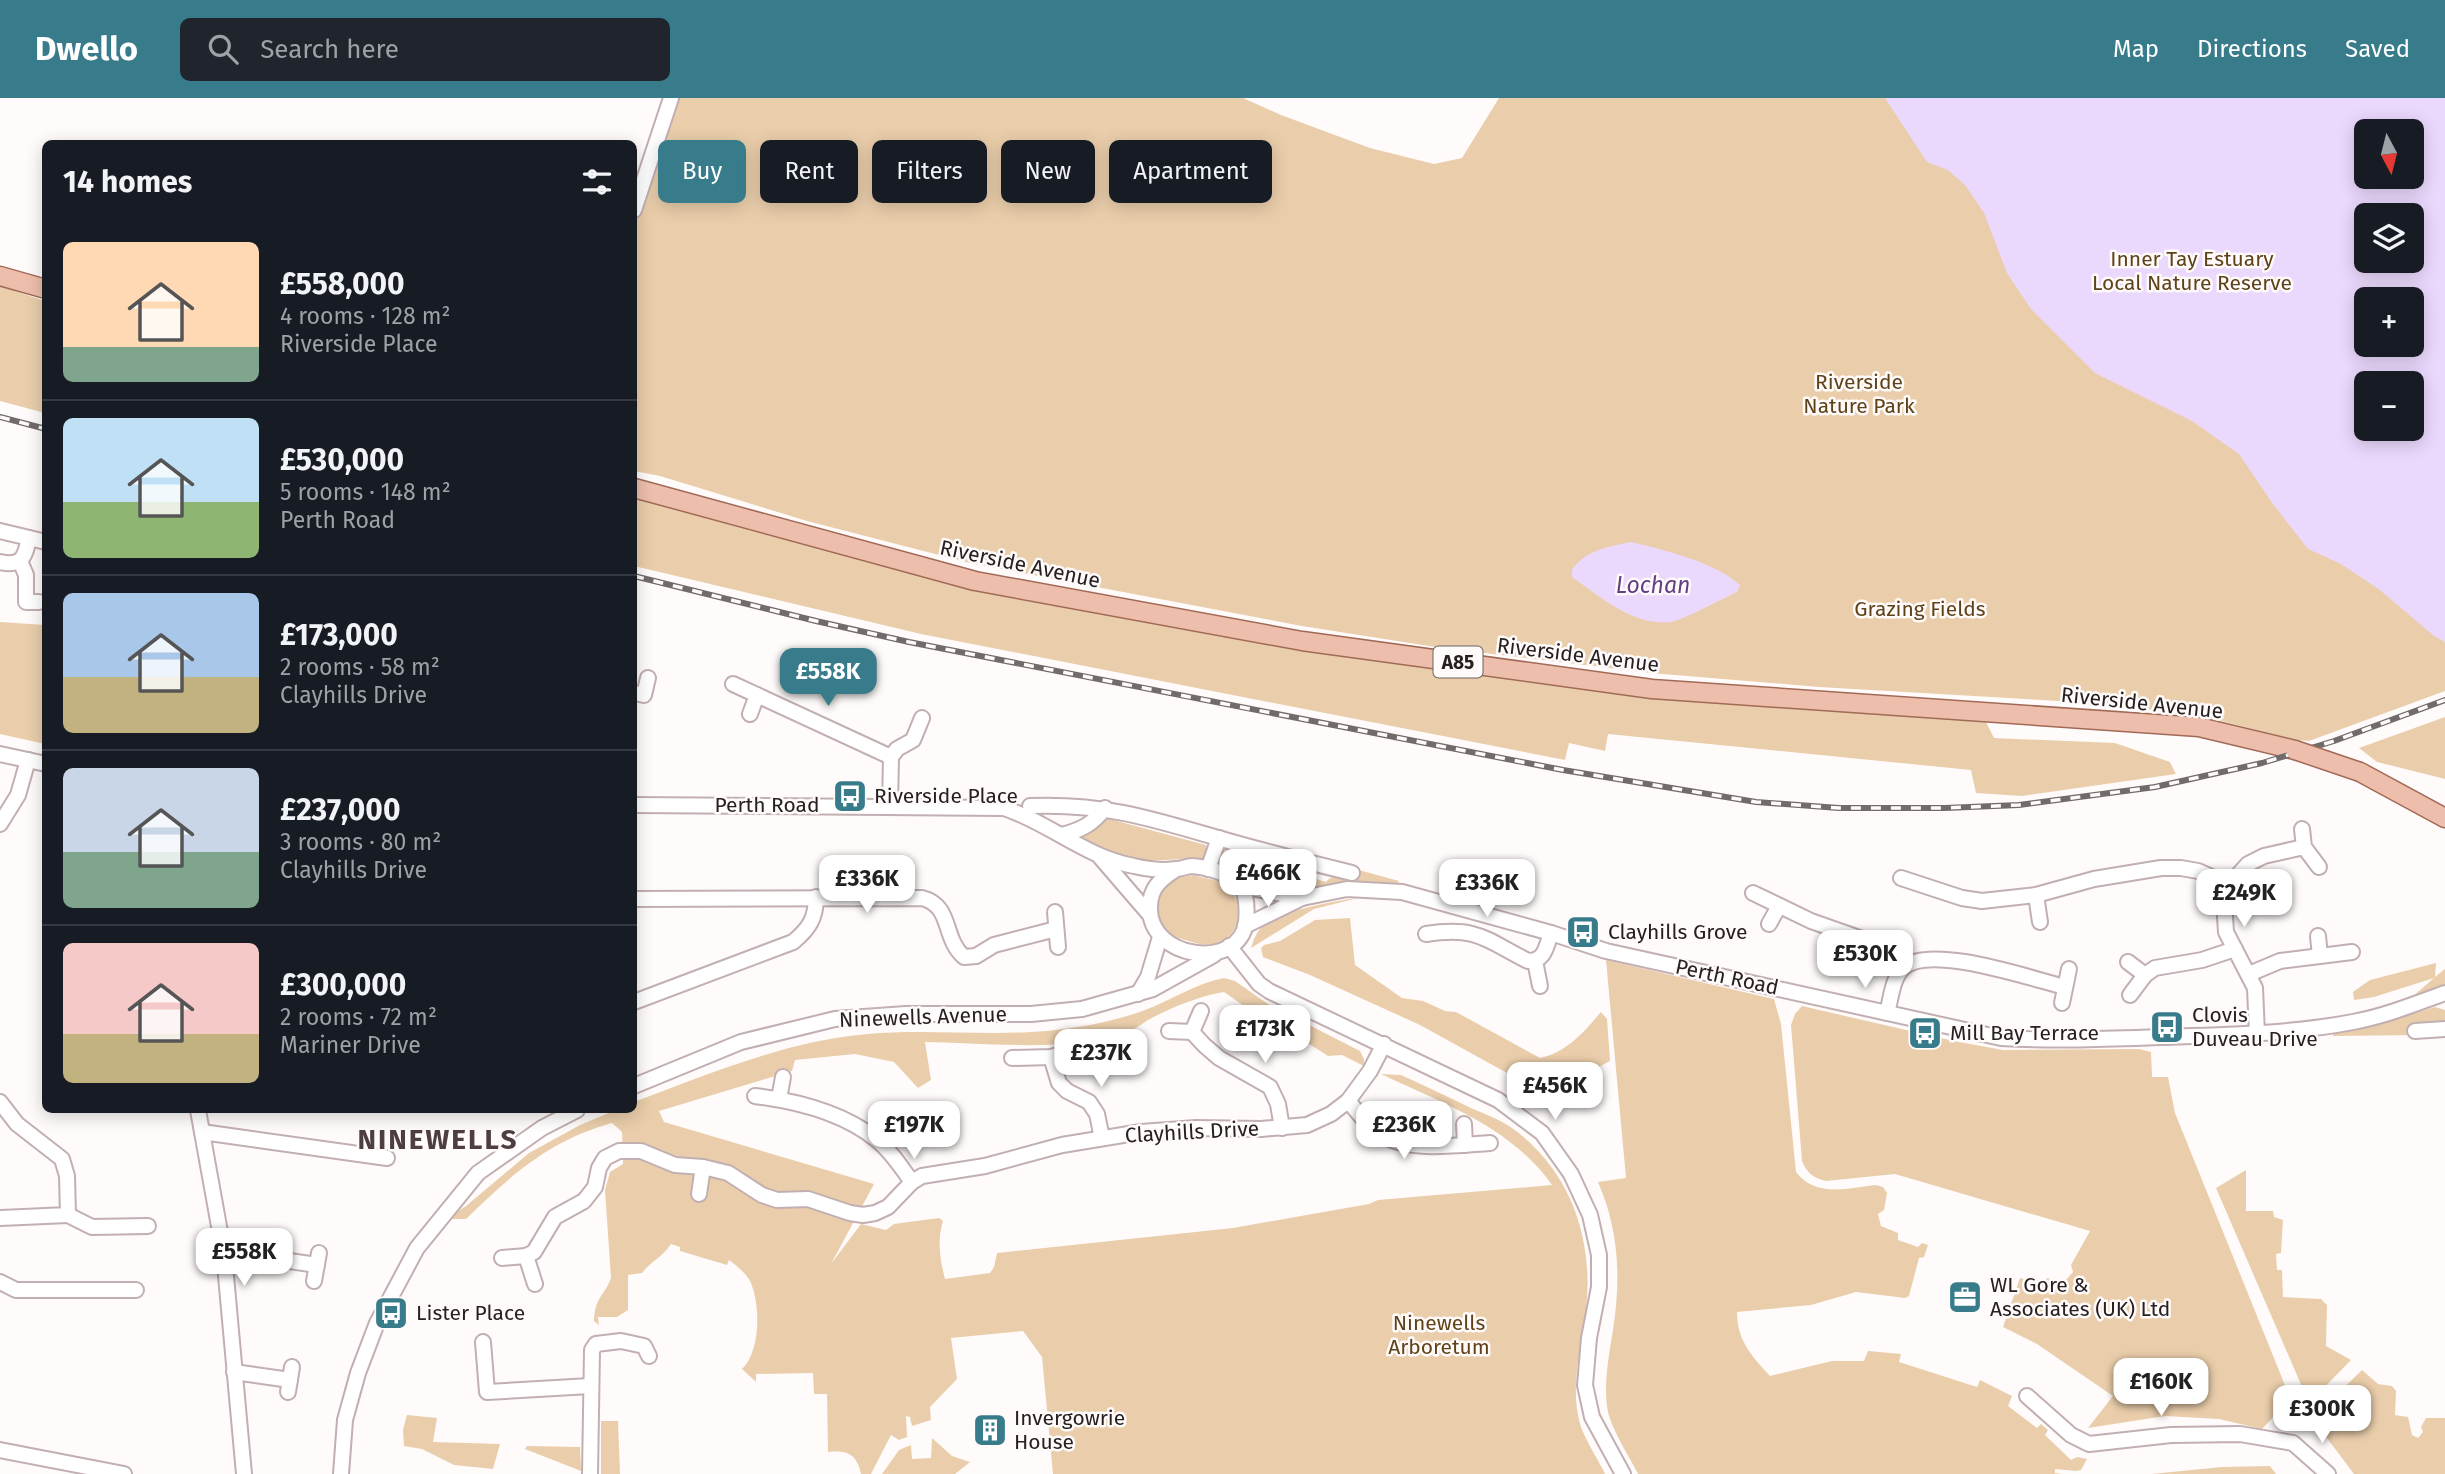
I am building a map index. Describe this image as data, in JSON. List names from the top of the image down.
{
  "streets": {
    "main road": ["Riverside Avenue", "A85"],
    "street": ["Perth Road", "Ninewells Avenue", "Clayhills Drive"]
  },
  "crossings": [
    ["Perth Road", "Ninewells Avenue"]
  ],
  "districts": ["NINEWELLS"],
  "water": ["Lochan"],
  "parks": [
    "Inner Tay Estuary Local Nature Reserve",
    "Riverside Nature Park",
    "Grazing Fields",
    "Ninewells Arboretum"
  ],
  "places": {
    "bus stop": [
      "Riverside Place",
      "Clayhills Grove",
      "Clovis Duveau Drive",
      "Mill Bay Terrace",
      "Lister Place"
    ],
    "office": ["WL Gore & Associates (UK) Ltd"],
    "building": ["Invergowrie House"]
  },
  "north": "bottom",
  "page": {
    "header": "Dwello",
    "search": "Search here",
    "nav": ["Map", "Directions", "Saved"],
    "map_buttons": ["+", "−"],
    "chip": [
      "Buy",
      "Rent",
      "Filters",
      "New",
      "Apartment"
    ],
    "heading": "14 homes",
    "list": [
      {
        "name": "£558,000",
        "note": "4 rooms · 128 m² · Riverside Place"
      },
      {
        "name": "£530,000",
        "note": "5 rooms · 148 m² · Perth Road"
      },
      {
        "name": "£173,000",
        "note": "2 rooms · 58 m² · Clayhills Drive"
      },
      {
        "name": "£237,000",
        "note": "3 rooms · 80 m² · Clayhills Drive"
      },
      {
        "name": "£300,000",
        "note": "2 rooms · 72 m² · Mariner Drive"
      }
    ],
    "price": [
      "£558K",
      "£466K",
      "£336K",
      "£336K",
      "£249K",
      "£530K",
      "£173K",
      "£237K",
      "£456K",
      "£197K",
      "£236K",
      "£558K",
      "£160K",
      "£300K"
    ]
  }
}
